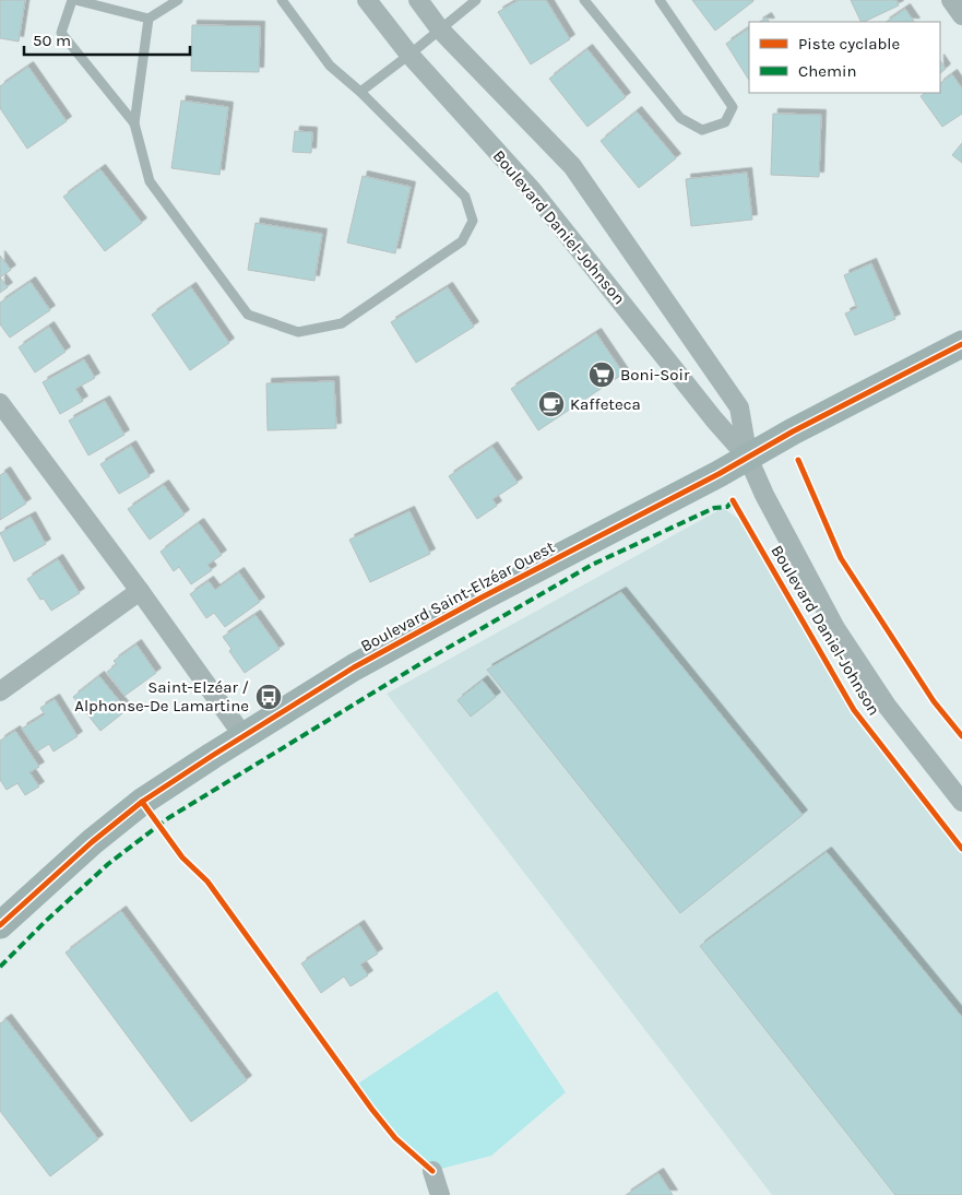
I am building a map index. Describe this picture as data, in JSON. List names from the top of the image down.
{
  "streets": {
    "street": ["Boulevard Daniel-Johnson", "Boulevard Saint-Elzéar Ouest"]
  },
  "crossings": [
    ["Boulevard Daniel-Johnson", "Boulevard Saint-Elzéar Ouest"]
  ],
  "places": {
    "supermarket": ["Boni-Soir"],
    "cafe": ["Kaffeteca"],
    "bus stop": ["Saint-Elzéar / Alphonse-De Lamartine"]
  },
  "legend": ["Piste cyclable", "Chemin"],
  "scale_bar": "50 m"
}
